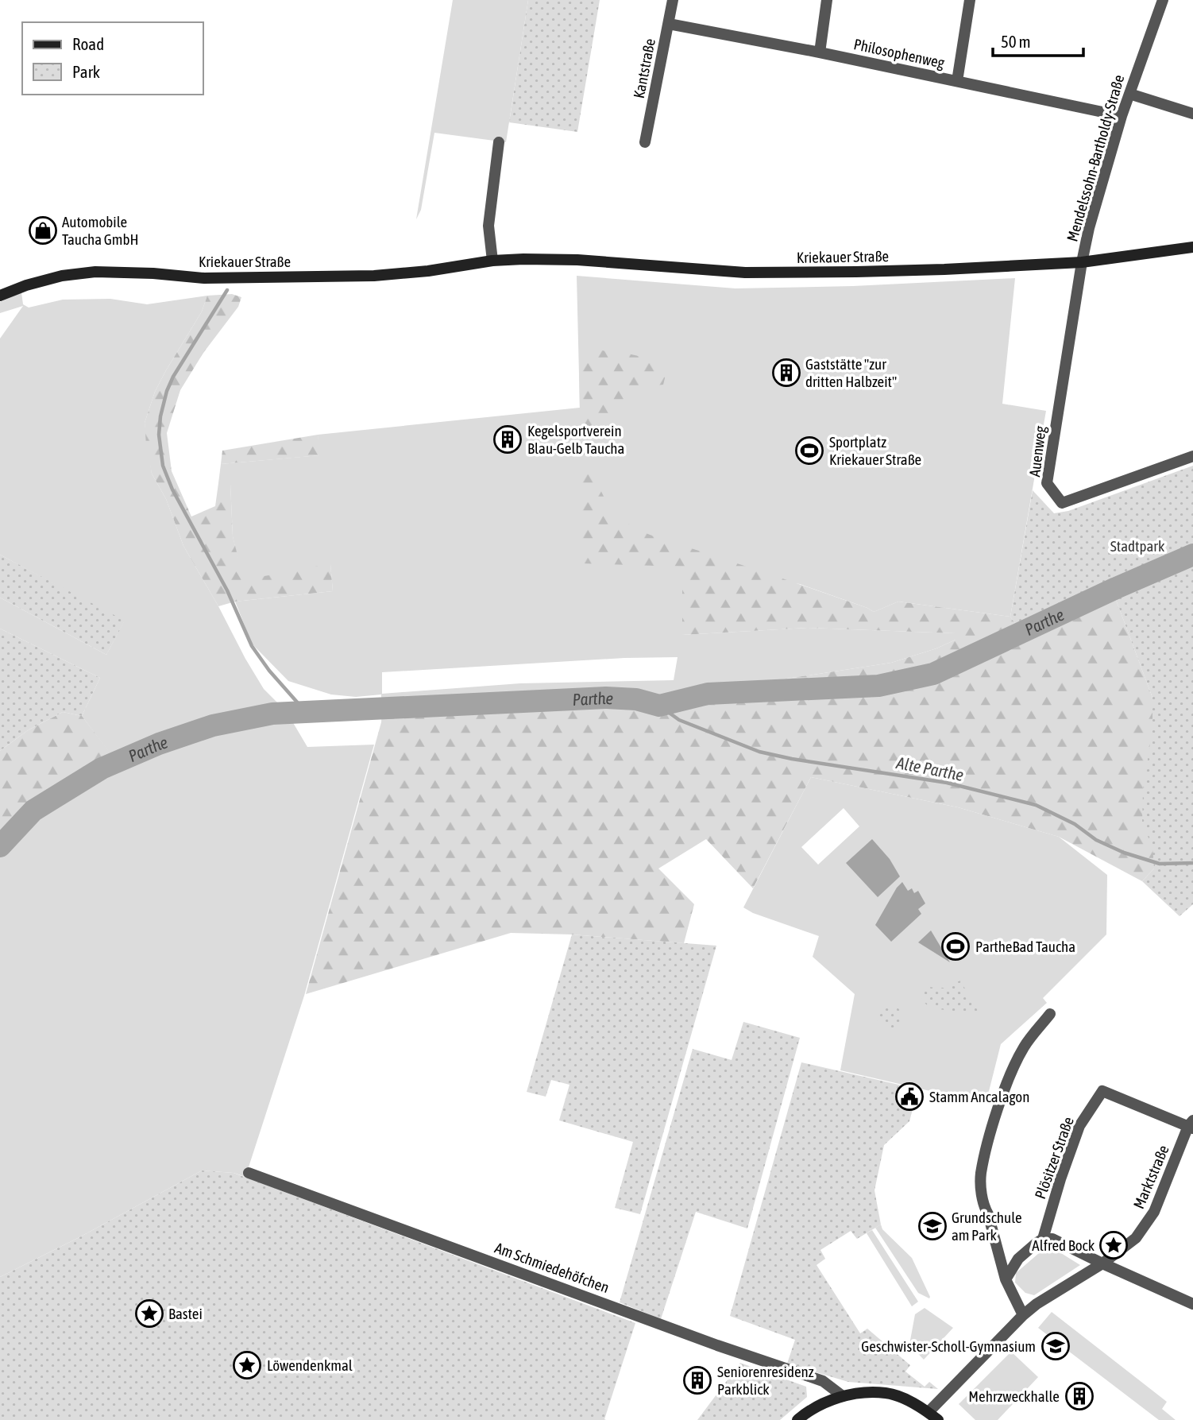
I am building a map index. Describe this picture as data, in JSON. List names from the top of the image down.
{
  "streets": {
    "street": [
      "Philosophenweg",
      "Kantstraße",
      "Mendelssohn-Bartholdy-Straße",
      "Kriekauer Straße",
      "Auenweg",
      "Plösitzer Straße",
      "Marktstraße",
      "Am Schmiedehöfchen"
    ]
  },
  "crossings": [
    ["Philosophenweg", "Kantstraße"],
    ["Philosophenweg", "Mendelssohn-Bartholdy-Straße"],
    ["Mendelssohn-Bartholdy-Straße", "Kriekauer Straße"],
    ["Mendelssohn-Bartholdy-Straße", "Auenweg"],
    ["Kriekauer Straße", "Auenweg"],
    ["Plösitzer Straße", "Marktstraße"]
  ],
  "water": ["Parthe", "Alte Parthe"],
  "parks": ["Stadtpark"],
  "places": {
    "shop": ["Automobile Taucha GmbH"],
    "building": [
      "Gaststätte \"zur dritten Halbzeit\"",
      "Kegelsportverein Blau-Gelb Taucha",
      "Seniorenresidenz Parkblick",
      "Mehrzweckhalle"
    ],
    "sports": ["Sportplatz Kriekauer Straße", "PartheBad Taucha"],
    "public building": ["Stamm Ancalagon"],
    "school or university": ["Grundschule am Park", "Geschwister-Scholl-Gymnasium"],
    "place": ["Alfred Bock", "Bastei", "Löwendenkmal"]
  },
  "legend": ["Road", "Park"],
  "scale_bar": "50 m"
}
